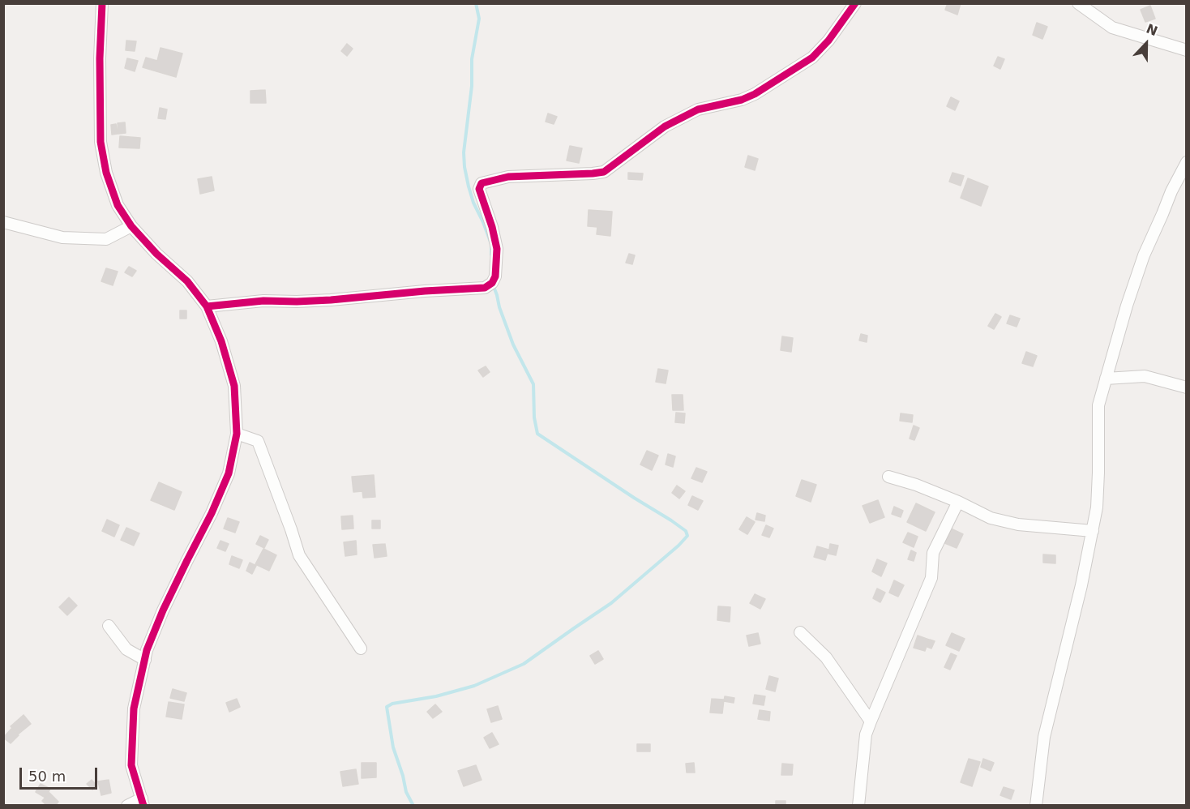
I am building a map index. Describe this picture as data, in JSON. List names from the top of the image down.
{
  "scale_bar": "50 m",
  "north": "top"
}
